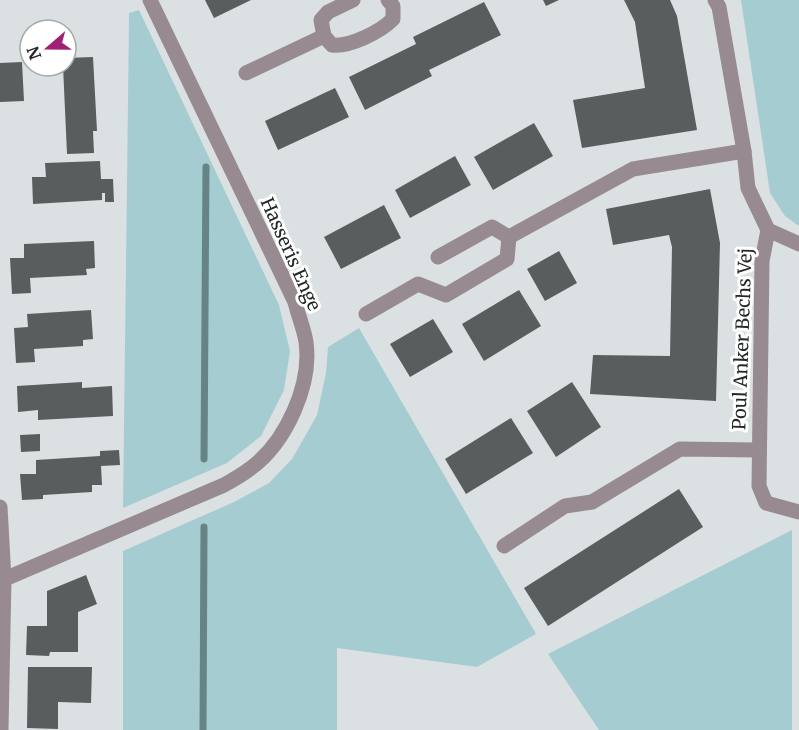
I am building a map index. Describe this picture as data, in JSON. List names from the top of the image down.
{
  "streets": {
    "street": ["Hasseris Enge", "Poul Anker Bechs Vej"]
  },
  "north": "left"
}
